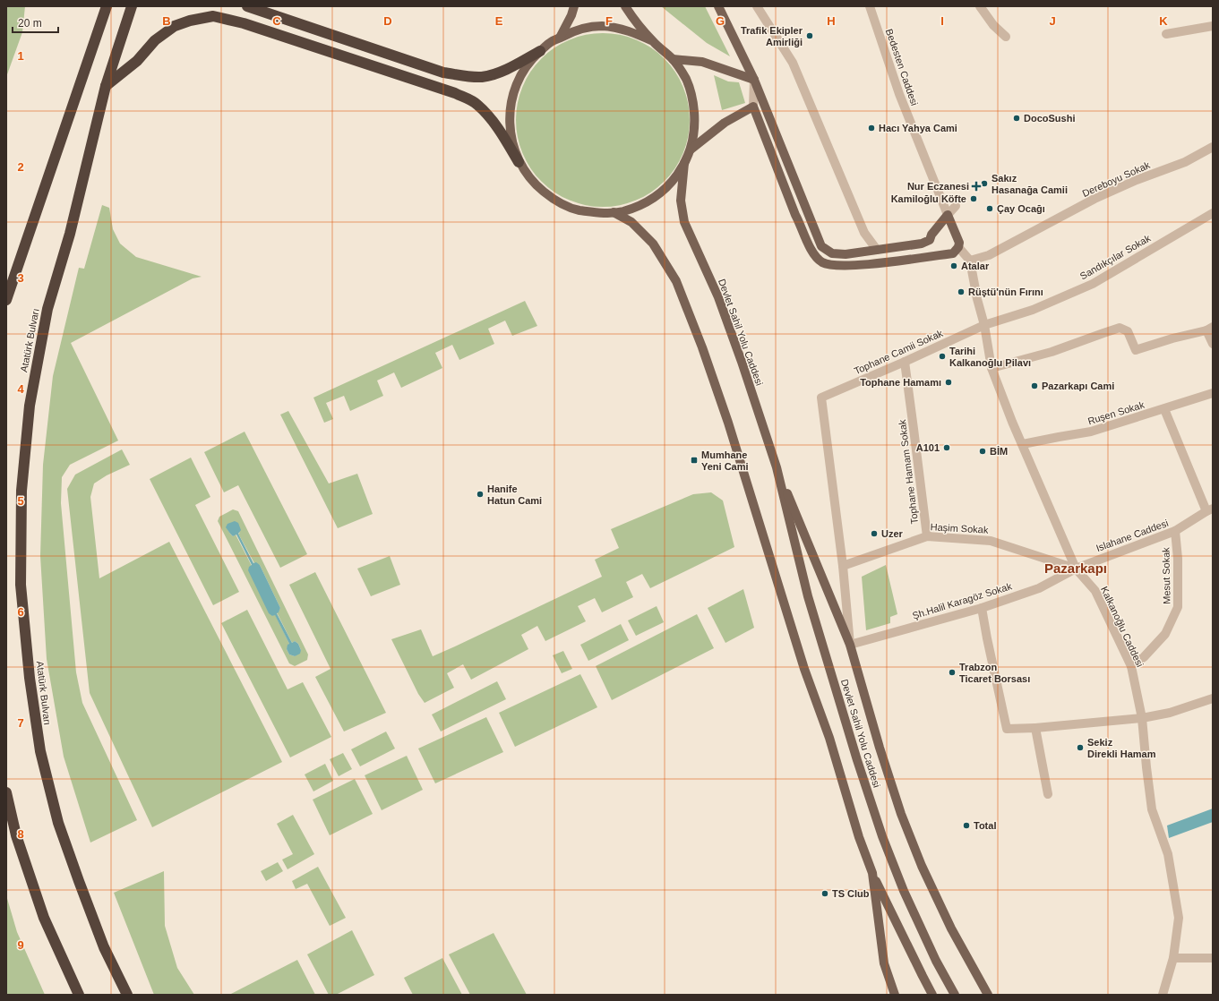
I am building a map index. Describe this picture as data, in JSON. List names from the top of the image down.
{
  "streets": {
    "highway": ["Atatürk Bulvarı"],
    "main road": ["Devlet Sahil Yolu Caddesi"],
    "street": [
      "Bedesten Caddesi",
      "Dereboyu Sokak",
      "Sandıkçılar Sokak",
      "Tophane Camii Sokak",
      "Ruşen Sokak",
      "Tophane Hamam Sokak",
      "Haşim Sokak",
      "Islahane Caddesi",
      "Mesut Sokak",
      "Şh.Halil Karagöz Sokak",
      "Kalkanoğlu Caddesi"
    ]
  },
  "crossings": [
    ["Dereboyu Sokak", "Kalkanoğlu Caddesi"],
    ["Sandıkçılar Sokak", "Tophane Camii Sokak"],
    ["Sandıkçılar Sokak", "Kalkanoğlu Caddesi"],
    ["Devlet Sahil Yolu Caddesi", "Şh.Halil Karagöz Sokak"],
    ["Tophane Camii Sokak", "Tophane Hamam Sokak"],
    ["Tophane Camii Sokak", "Haşim Sokak"],
    ["Tophane Camii Sokak", "Kalkanoğlu Caddesi"],
    ["Ruşen Sokak", "Kalkanoğlu Caddesi"],
    ["Tophane Hamam Sokak", "Haşim Sokak"],
    ["Haşim Sokak", "Islahane Caddesi"],
    ["Haşim Sokak", "Şh.Halil Karagöz Sokak"],
    ["Haşim Sokak", "Kalkanoğlu Caddesi"],
    ["Islahane Caddesi", "Mesut Sokak"],
    ["Islahane Caddesi", "Şh.Halil Karagöz Sokak"],
    ["Islahane Caddesi", "Kalkanoğlu Caddesi"],
    ["Mesut Sokak", "Kalkanoğlu Caddesi"],
    ["Şh.Halil Karagöz Sokak", "Kalkanoğlu Caddesi"]
  ],
  "districts": ["Pazarkapı"],
  "places": {
    "other": [
      "Trafik Ekipler Amirliği",
      "DocoSushi",
      "Hacı Yahya Cami",
      "Sakız Hasanağa Camii",
      "Kamiloğlu Köfte",
      "Çay Ocağı",
      "Atalar",
      "Rüştü'nün Fırını",
      "Tarihi Kalkanoğlu Pilavı",
      "Tophane Hamamı",
      "Pazarkapı Cami",
      "A101",
      "BİM",
      "Hanife Hatun Cami",
      "Uzer",
      "Trabzon Ticaret Borsası",
      "Sekiz Direkli Hamam",
      "Total",
      "TS Club"
    ],
    "health": ["Nur Eczanesi"],
    "transit": ["Mumhane Yeni Cami"]
  },
  "scale_bar": "20 m",
  "grid": {
    "columns": [
      "B",
      "C",
      "D",
      "E",
      "F",
      "G",
      "H",
      "I",
      "J",
      "K"
    ],
    "rows": [
      "1",
      "2",
      "3",
      "4",
      "5",
      "6",
      "7",
      "8",
      "9"
    ]
  }
}
